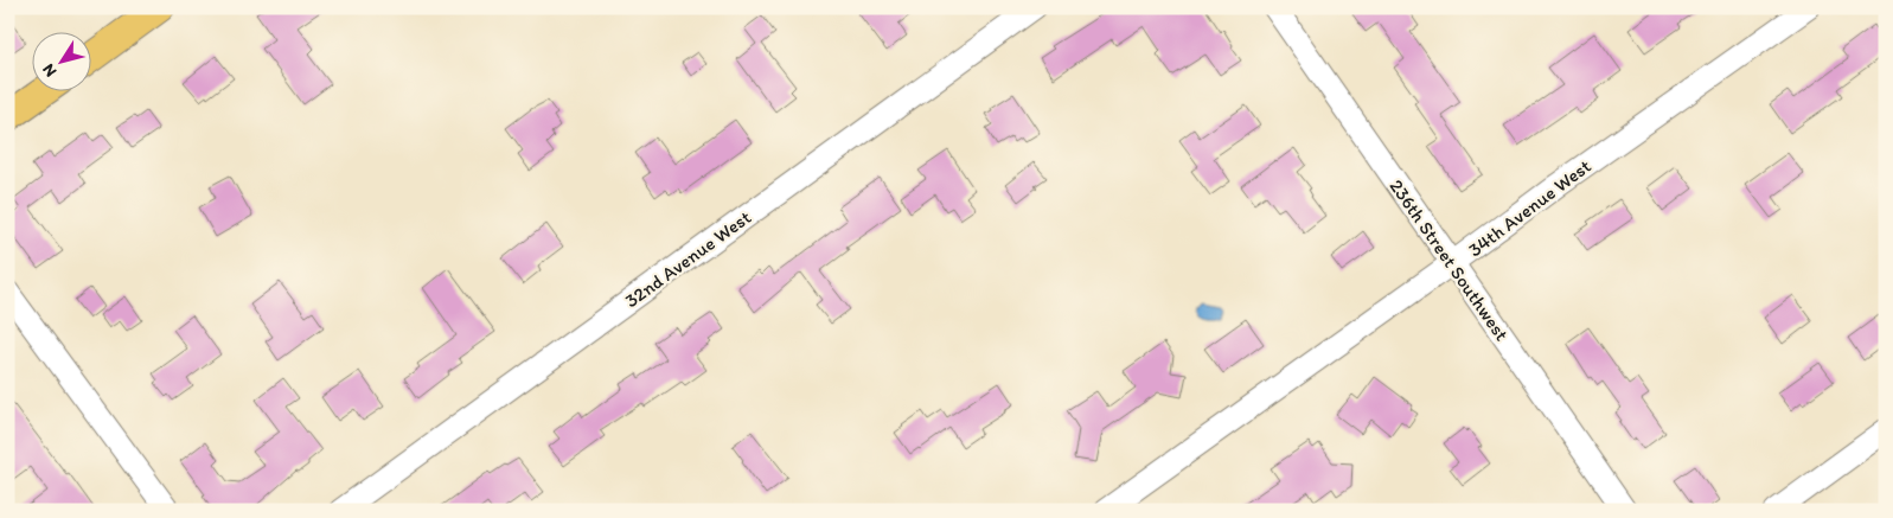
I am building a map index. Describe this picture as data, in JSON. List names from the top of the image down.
{
  "streets": {
    "street": ["34th Avenue West", "32nd Avenue West", "236th Street Southwest"]
  },
  "crossings": [
    ["34th Avenue West", "236th Street Southwest"]
  ],
  "north": "bottom left"
}
